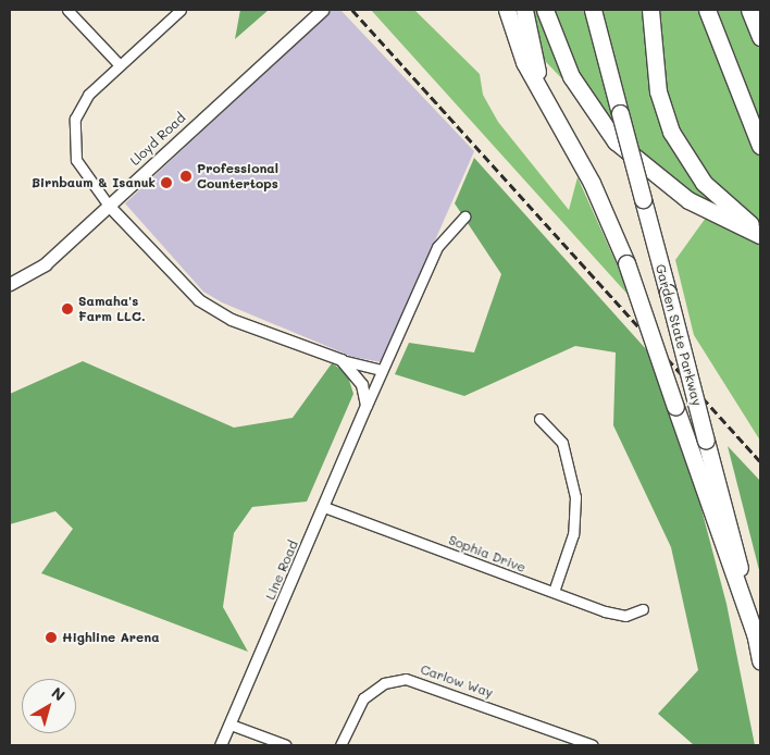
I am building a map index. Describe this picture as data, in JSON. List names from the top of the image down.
{
  "streets": {
    "highway": ["Garden State Parkway"],
    "main road": ["Lloyd Road"],
    "street": ["Sophia Drive", "Line Road", "Carlow Way"]
  },
  "crossings": [
    ["Sophia Drive", "Line Road"]
  ],
  "places": [
    "Professional Countertops",
    "Birnbaum & Isanuk",
    "Samaha's Farm LLC.",
    "Highline Arena"
  ],
  "north": "top right"
}
